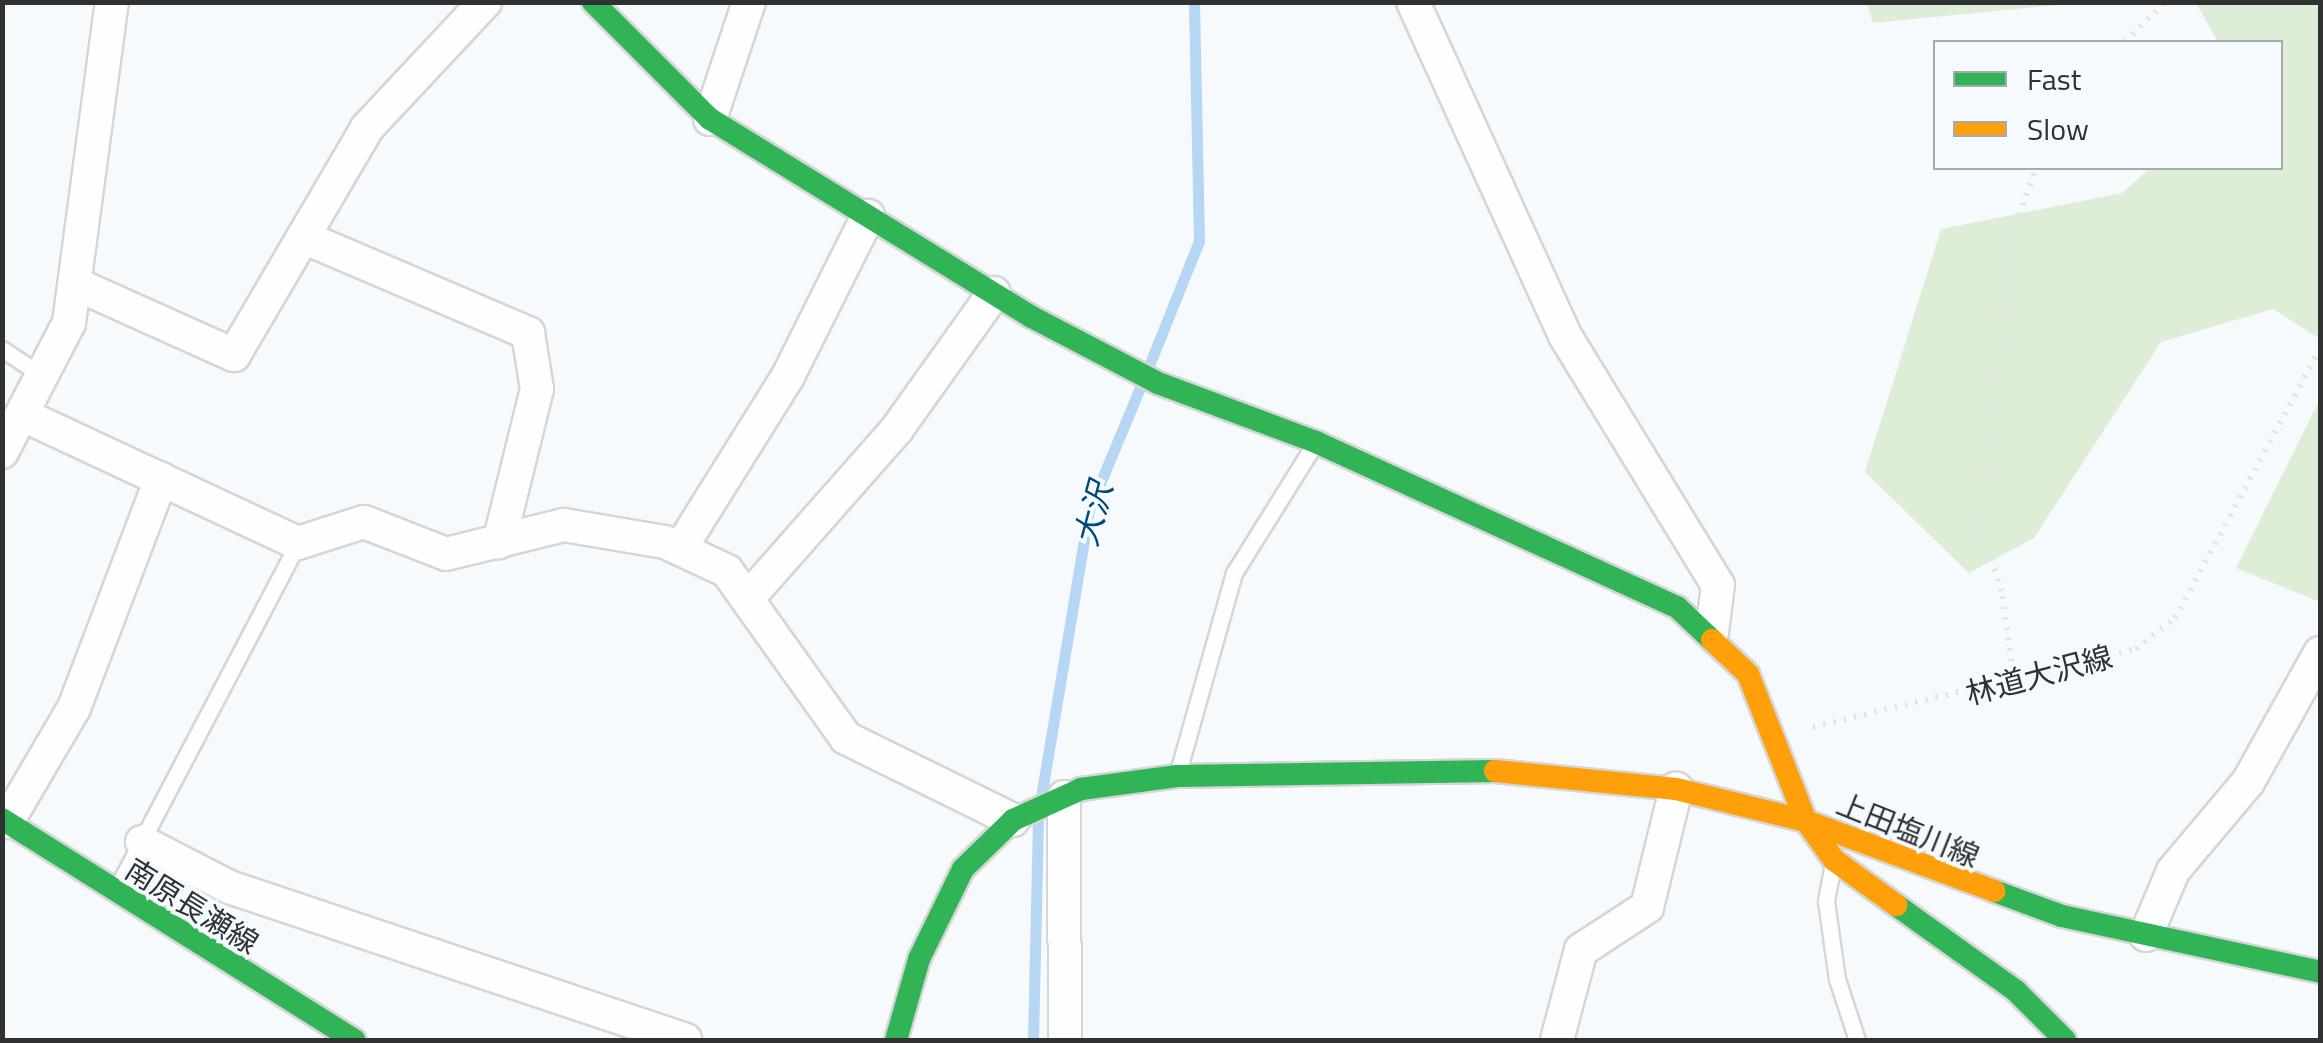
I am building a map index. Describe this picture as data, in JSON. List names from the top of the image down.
{
  "streets": {
    "street": ["上田塩川線", "南原長瀬線"],
    "path": ["林道大沢線"]
  },
  "water": ["大沢"],
  "legend": ["Fast", "Slow"]
}
